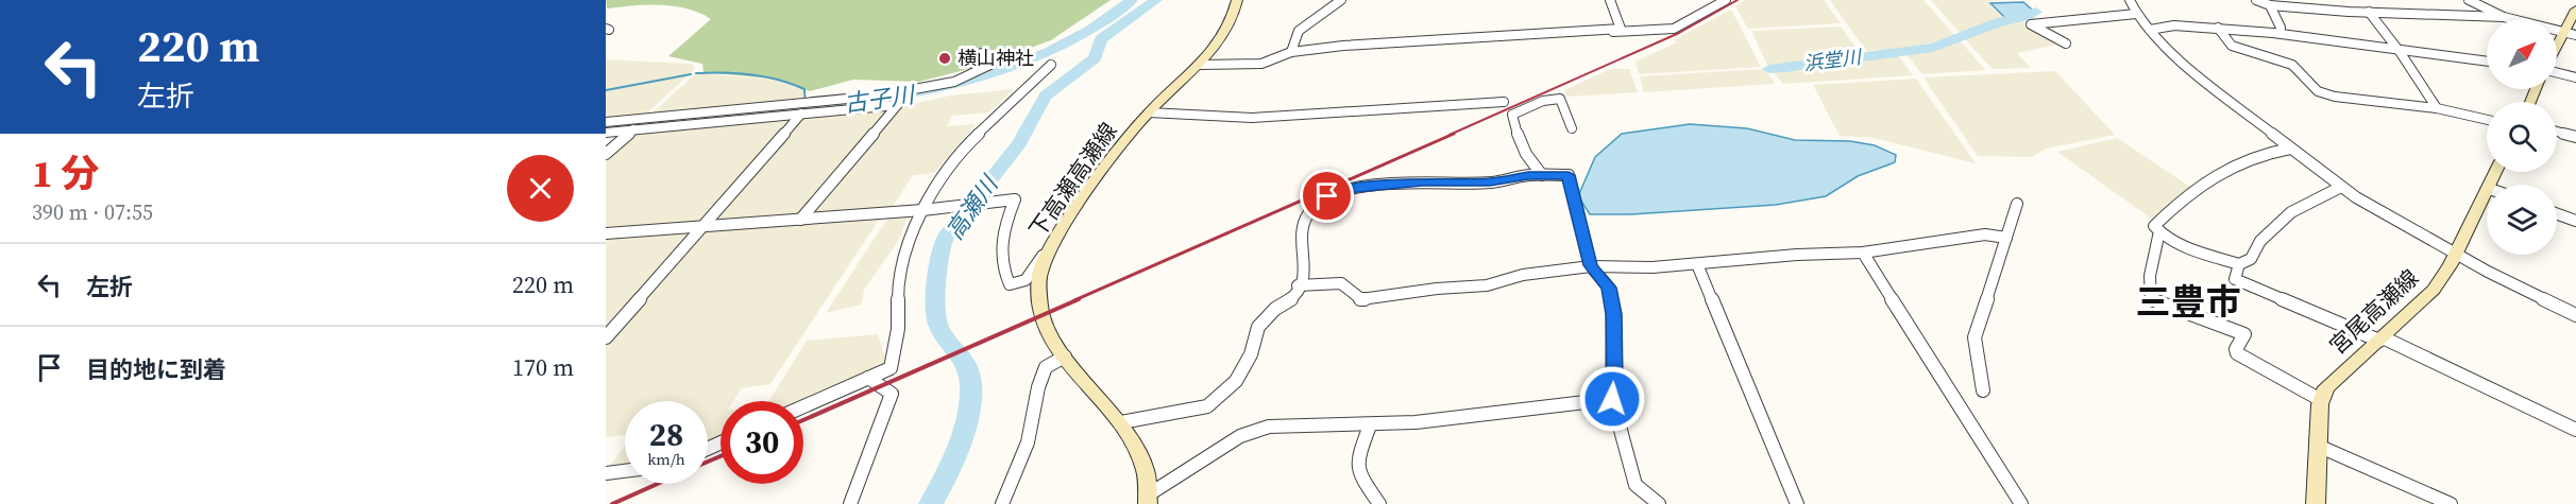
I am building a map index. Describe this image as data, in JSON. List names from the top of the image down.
{
  "streets": {
    "main road": ["下高瀬高瀬線", "宮尾高瀬線"]
  },
  "districts": ["三豊市"],
  "water": ["浜堂川", "古子川", "高瀬川"],
  "places": ["横山神社"],
  "north": "top right",
  "page": {
    "turn": ["220 m", "左折"],
    "heading": ["1 分", "390 m · 07:55"],
    "list": [
      {
        "name": "左折",
        "value": "220 m"
      },
      {
        "name": "目的地に到着",
        "value": "170 m"
      }
    ],
    "speed": "28 km/h",
    "limit": "30"
  }
}
